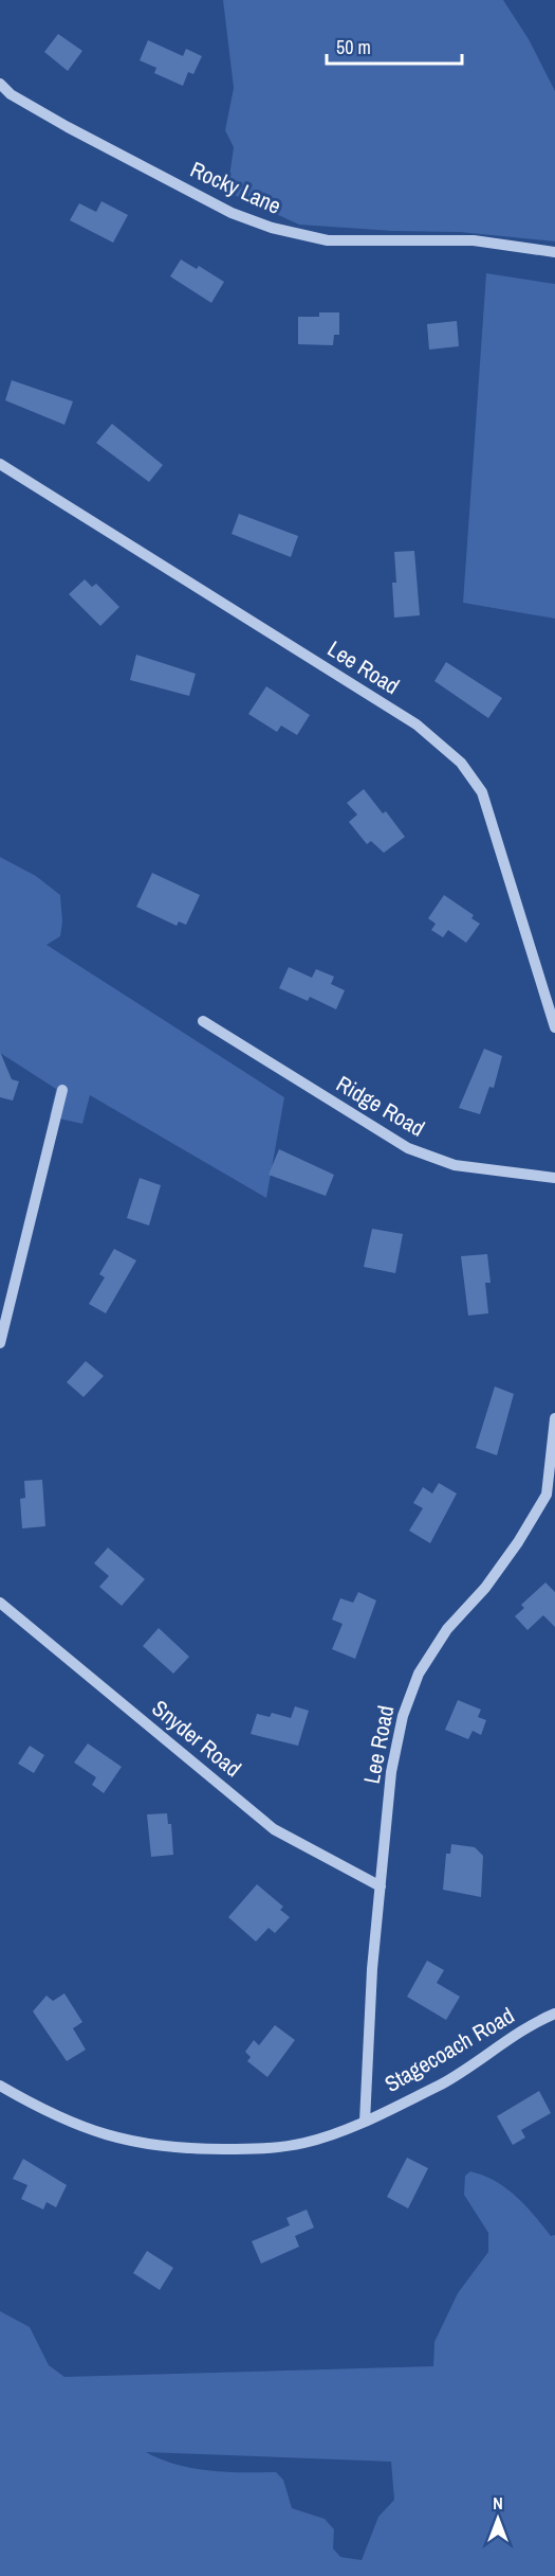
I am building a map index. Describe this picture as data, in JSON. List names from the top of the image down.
{
  "streets": {
    "street": [
      "Rocky Lane",
      "Lee Road",
      "Ridge Road",
      "Snyder Road",
      "Stagecoach Road"
    ]
  },
  "crossings": [
    ["Lee Road", "Snyder Road"],
    ["Lee Road", "Stagecoach Road"]
  ],
  "scale_bar": "50 m",
  "north": "top"
}
